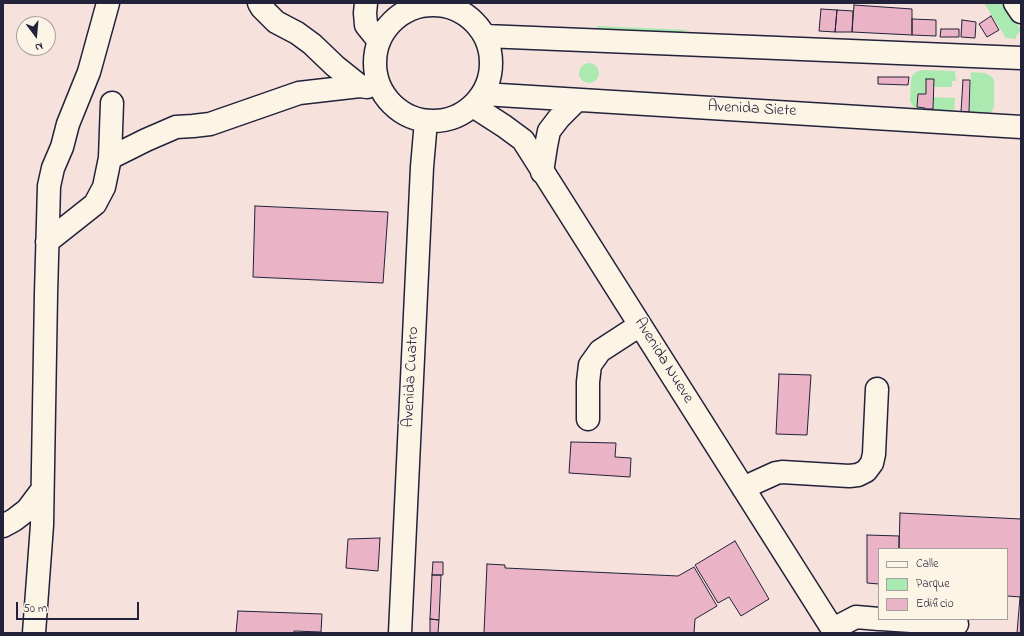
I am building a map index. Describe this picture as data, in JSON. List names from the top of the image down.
{
  "streets": {
    "street": ["Avenida Siete", "Avenida Nueve", "Avenida Cuatro"]
  },
  "crossings": [
    ["Avenida Siete", "Avenida Nueve"],
    ["Avenida Siete", "Avenida Cuatro"],
    ["Avenida Nueve", "Avenida Cuatro"]
  ],
  "legend": ["Calle", "Parque", "Edificio"],
  "scale_bar": "50 m",
  "north": "bottom"
}
